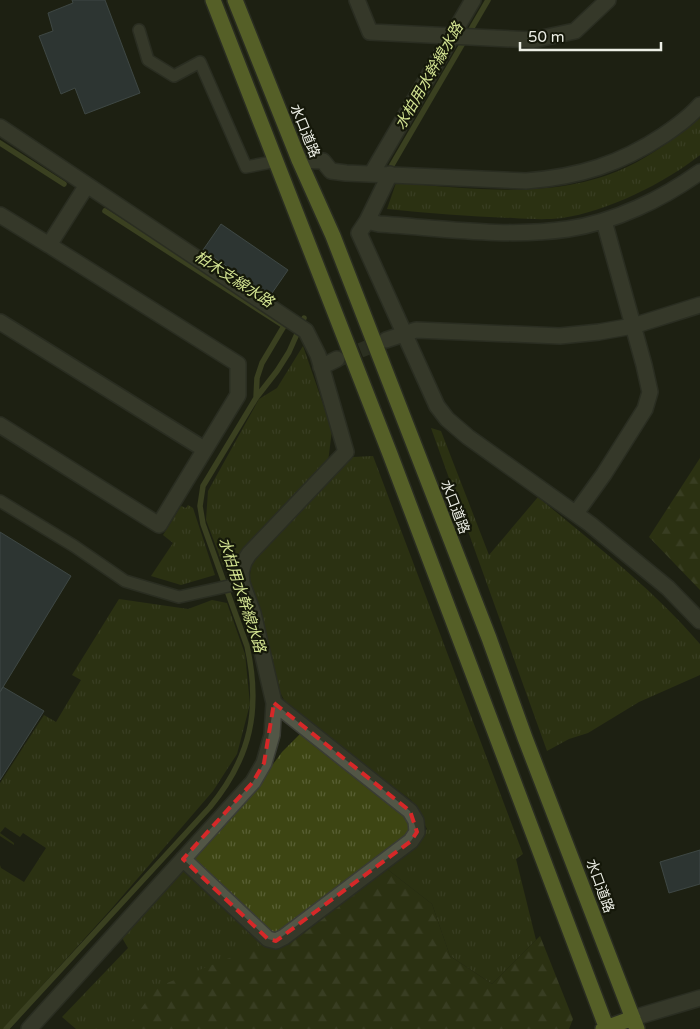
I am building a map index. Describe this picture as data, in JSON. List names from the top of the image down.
{
  "streets": {
    "highway": ["水口道路"]
  },
  "water": ["水柏用水幹線水路", "柏木支線水路"],
  "scale_bar": "50 m"
}
